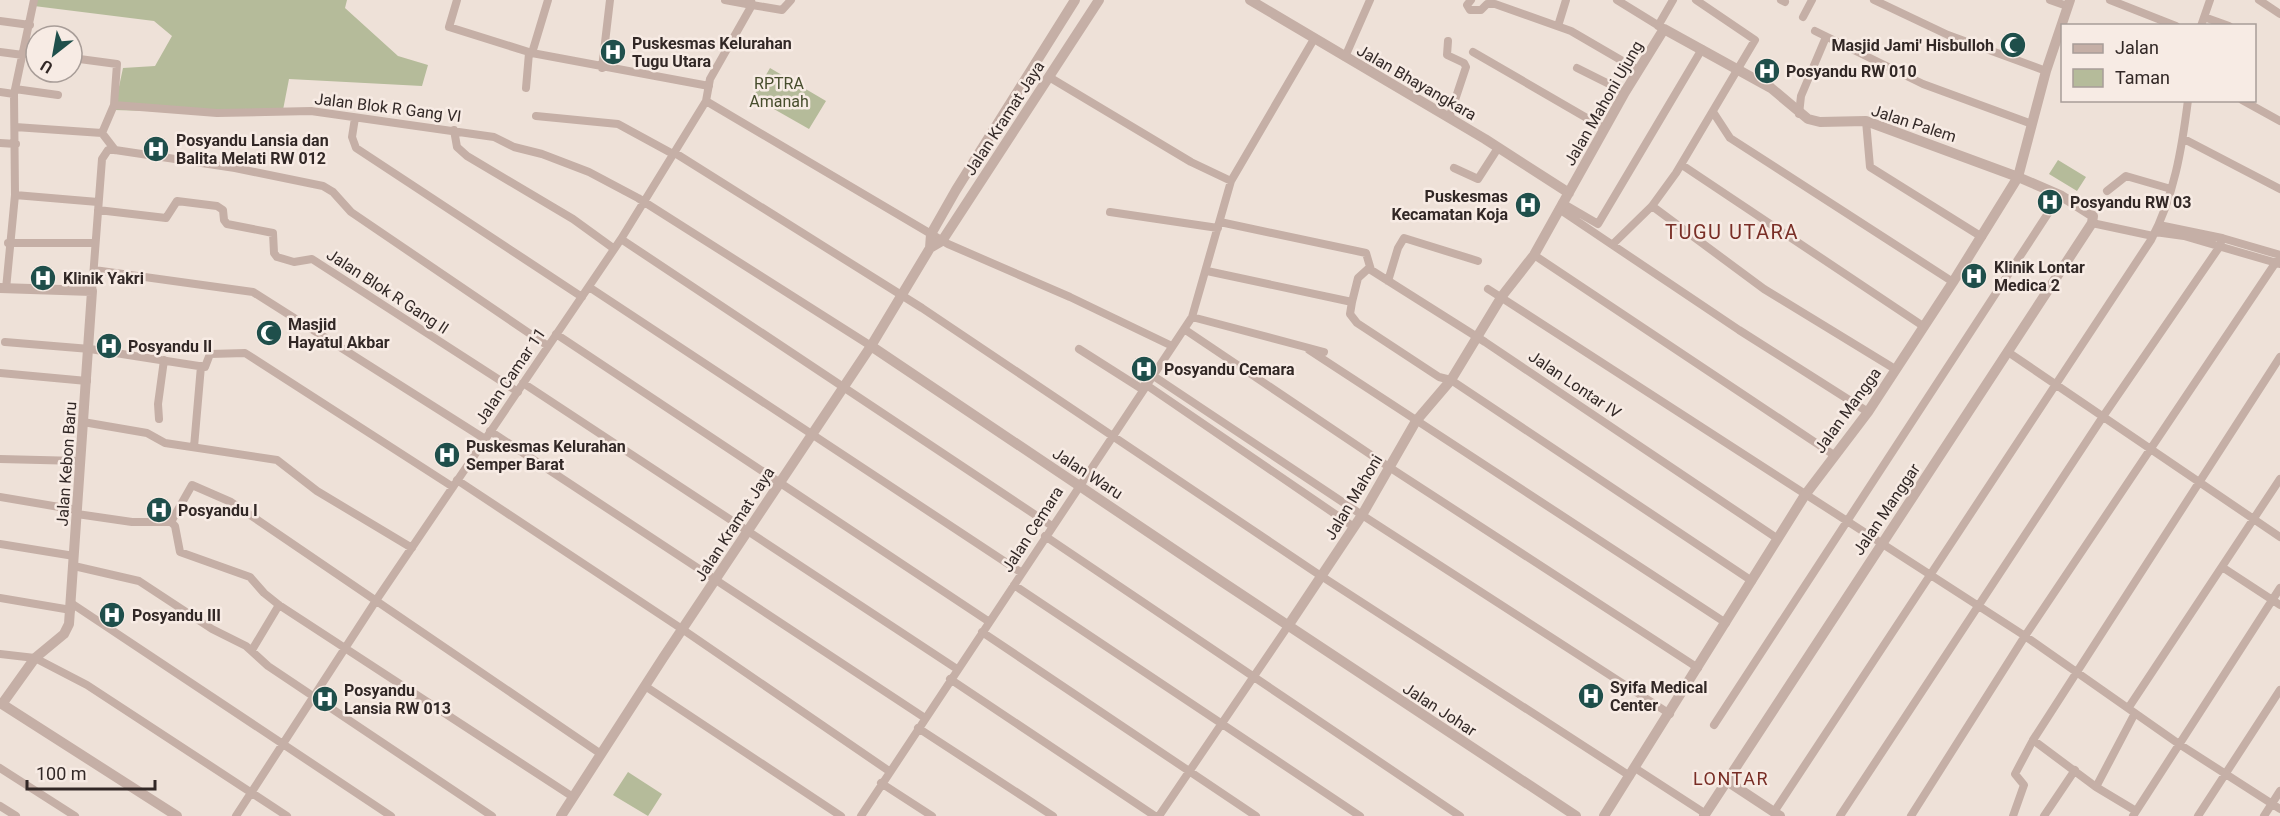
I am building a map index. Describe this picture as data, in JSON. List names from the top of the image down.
{
  "streets": {
    "street": [
      "Jalan Bhayangkara",
      "Jalan Mahoni Ujung",
      "Jalan Blok R Gang VI",
      "Jalan Kramat Jaya",
      "Jalan Palem",
      "Jalan Blok R Gang II",
      "Jalan Camar 11",
      "Jalan Lontar IV",
      "Jalan Mangga",
      "Jalan Kebon Baru",
      "Jalan Waru",
      "Jalan Mahoni",
      "Jalan Manggar",
      "Jalan Cemara",
      "Jalan Johar"
    ]
  },
  "crossings": [
    ["Jalan Bhayangkara", "Jalan Mahoni Ujung"],
    ["Jalan Bhayangkara", "Jalan Mahoni"],
    ["Jalan Bhayangkara", "Jalan Cemara"],
    ["Jalan Mahoni Ujung", "Jalan Palem"],
    ["Jalan Mahoni Ujung", "Jalan Mahoni"],
    ["Jalan Blok R Gang VI", "Jalan Kramat Jaya"],
    ["Jalan Blok R Gang VI", "Jalan Camar 11"],
    ["Jalan Blok R Gang VI", "Jalan Waru"],
    ["Jalan Kramat Jaya", "Jalan Waru"],
    ["Jalan Palem", "Jalan Mangga"],
    ["Jalan Palem", "Jalan Manggar"],
    ["Jalan Blok R Gang II", "Jalan Camar 11"],
    ["Jalan Lontar IV", "Jalan Mangga"],
    ["Jalan Lontar IV", "Jalan Mahoni"],
    ["Jalan Waru", "Jalan Mahoni"],
    ["Jalan Waru", "Jalan Cemara"],
    ["Jalan Waru", "Jalan Johar"],
    ["Jalan Mahoni", "Jalan Johar"]
  ],
  "districts": ["TUGU UTARA", "LONTAR"],
  "parks": ["RPTRA Amanah"],
  "places": {
    "mosque": ["Masjid Jami' Hisbulloh", "Masjid Hayatul Akbar"],
    "hospital": [
      "Puskesmas Kelurahan Tugu Utara",
      "Posyandu RW 010",
      "Posyandu Lansia dan Balita Melati RW 012",
      "Posyandu RW 03",
      "Puskesmas Kecamatan Koja",
      "Klinik Lontar Medica 2",
      "Klinik Yakri",
      "Posyandu II",
      "Posyandu Cemara",
      "Puskesmas Kelurahan Semper Barat",
      "Posyandu I",
      "Posyandu III",
      "Syifa Medical Center",
      "Posyandu Lansia RW 013"
    ]
  },
  "legend": ["Jalan", "Taman"],
  "scale_bar": "100 m",
  "north": "bottom left"
}
